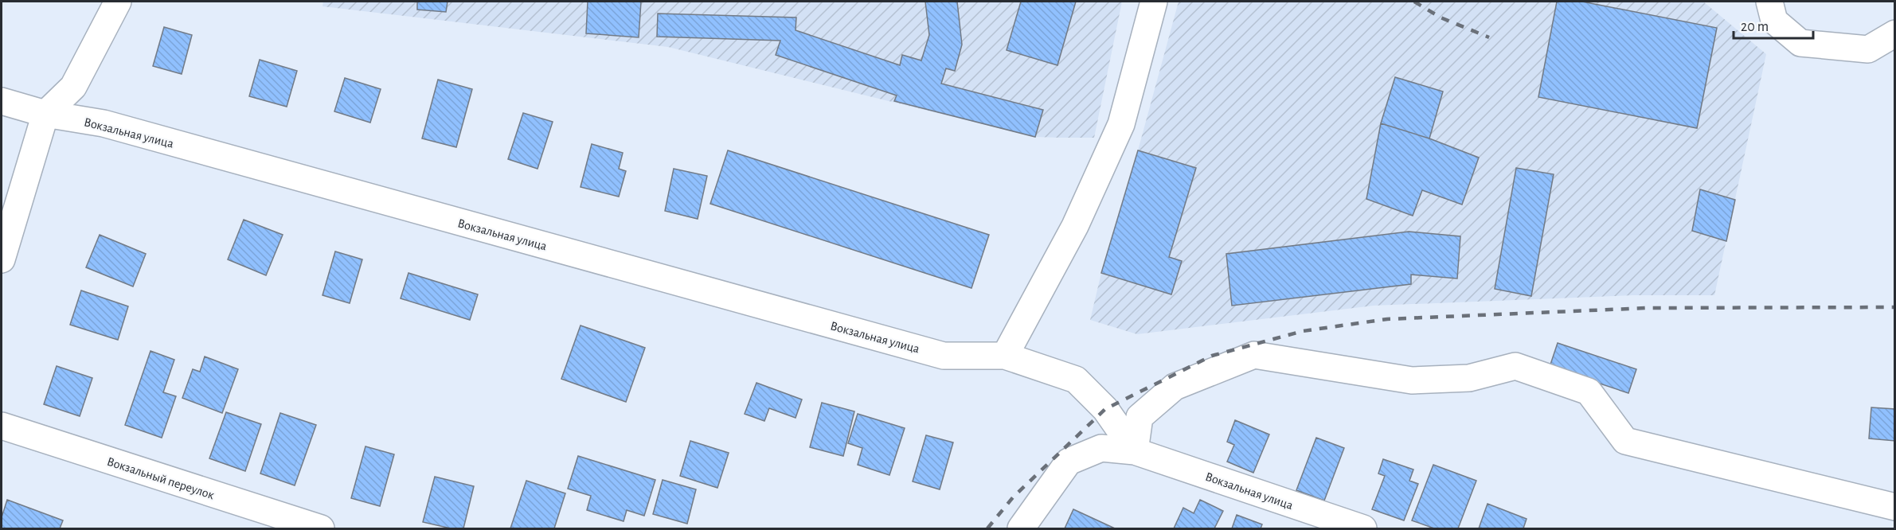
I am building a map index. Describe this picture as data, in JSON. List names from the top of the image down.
{
  "streets": {
    "street": ["Вокзальная улица", "Вокзальный переулок"]
  },
  "scale_bar": "20 m"
}
